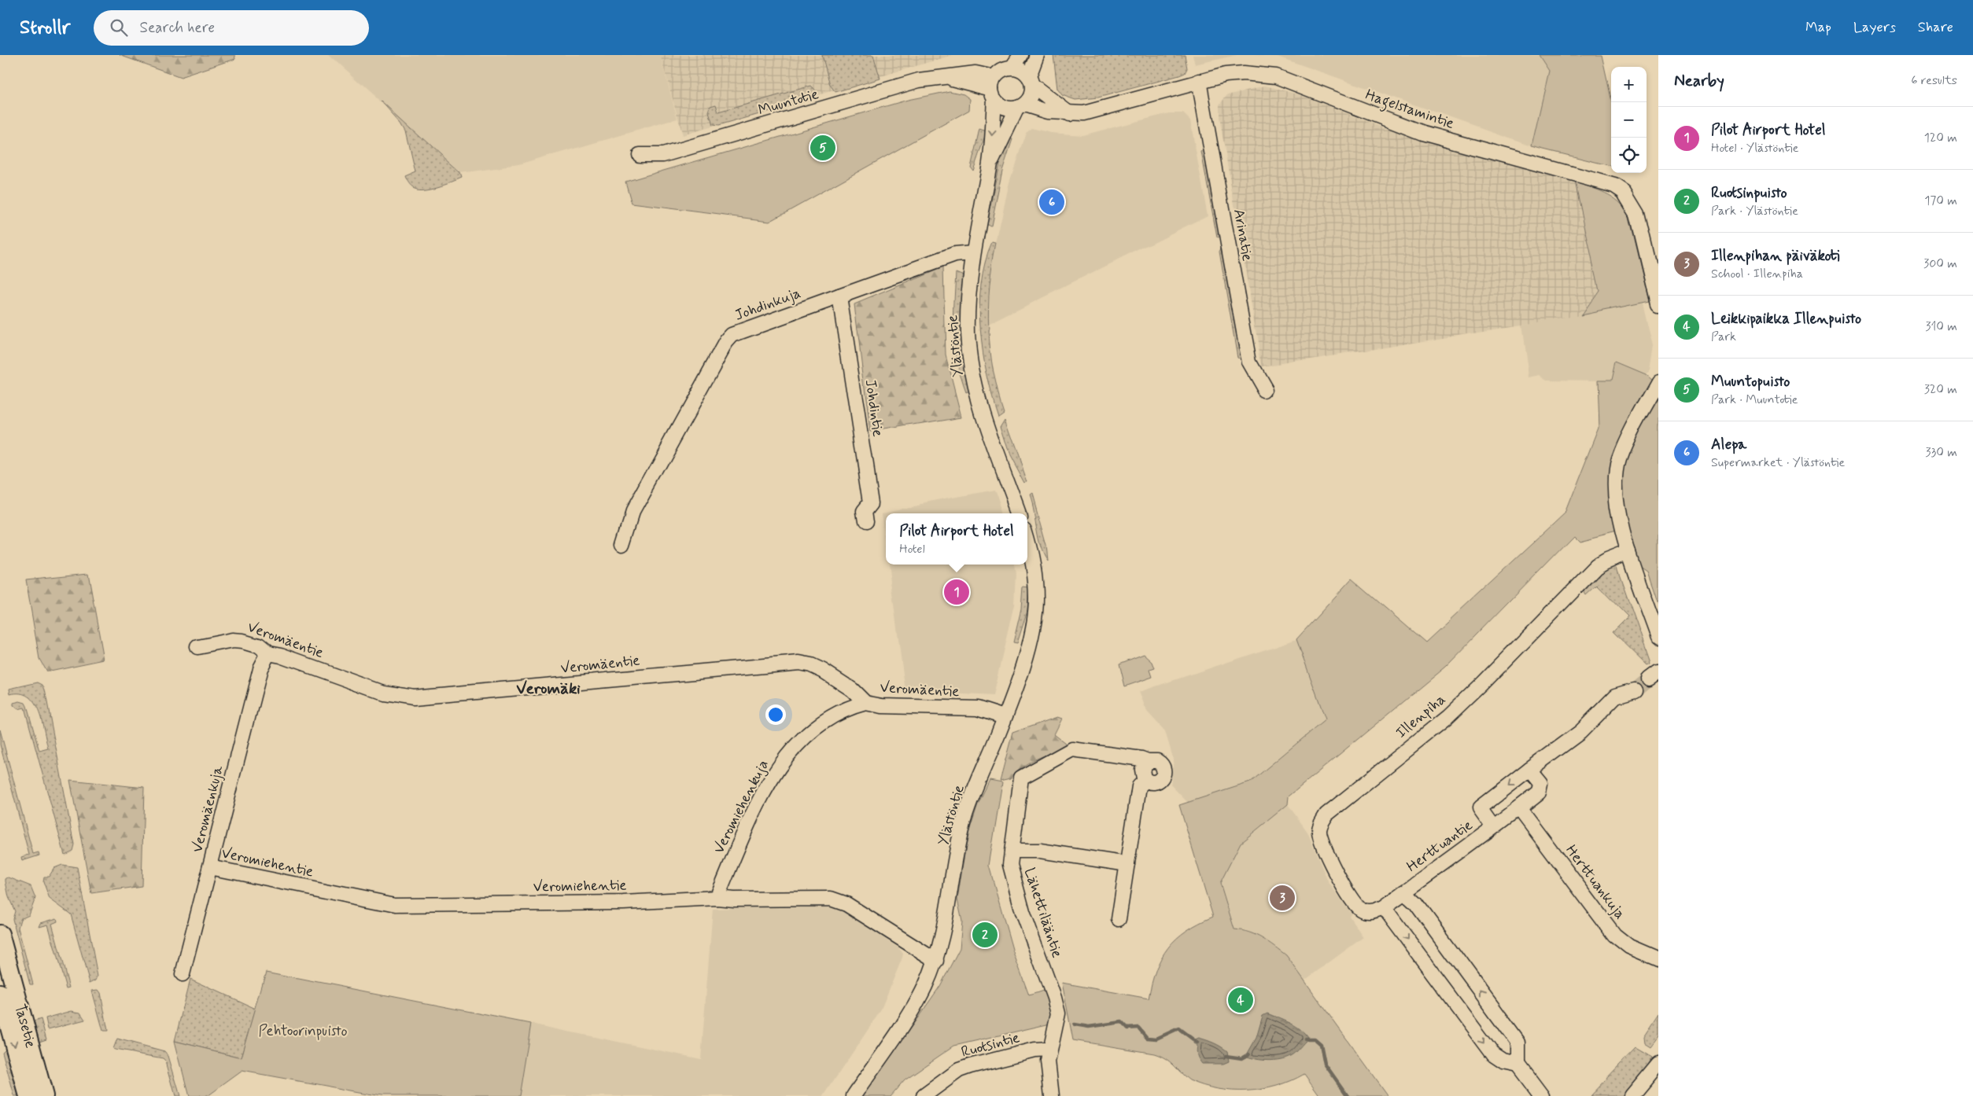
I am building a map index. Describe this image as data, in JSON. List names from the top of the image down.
{
  "streets": {
    "main road": ["Tasetie"],
    "street": [
      "Muuntotie",
      "Hagelstamintie",
      "Arinatie",
      "Johdinkuja",
      "Ylästöntie",
      "Johdintie",
      "Veromäentie",
      "Illenpiha",
      "Veromiehenkuja",
      "Veromäenkuja",
      "Herttuantie",
      "Veromiehentie",
      "Herttuankuja",
      "Lähettilääntie",
      "Ruotsintie"
    ]
  },
  "crossings": [
    ["Muuntotie", "Hagelstamintie"],
    ["Muuntotie", "Ylästöntie"],
    ["Hagelstamintie", "Arinatie"],
    ["Hagelstamintie", "Ylästöntie"],
    ["Johdinkuja", "Ylästöntie"],
    ["Johdinkuja", "Johdintie"],
    ["Ylästöntie", "Veromäentie"],
    ["Ylästöntie", "Veromiehentie"],
    ["Veromäentie", "Veromiehenkuja"],
    ["Veromäentie", "Veromäenkuja"],
    ["Illenpiha", "Herttuantie"],
    ["Veromiehenkuja", "Veromiehentie"],
    ["Veromäenkuja", "Veromiehentie"],
    ["Herttuantie", "Herttuankuja"],
    ["Lähettilääntie", "Ruotsintie"]
  ],
  "districts": ["Veromäki"],
  "parks": ["Pehtoorinpuisto"],
  "page": {
    "header": "Strollr",
    "search": "Search here",
    "nav": ["Map", "Layers", "Share"],
    "heading": ["Nearby", "6 results"],
    "map_buttons": ["+", "−"],
    "list": [
      {
        "mark": "1",
        "name": "Pilot Airport Hotel",
        "note": "Hotel · Ylästöntie",
        "value": "120 m"
      },
      {
        "mark": "2",
        "name": "Ruotsinpuisto",
        "note": "Park · Ylästöntie",
        "value": "170 m"
      },
      {
        "mark": "3",
        "name": "Illenpihan päiväkoti",
        "note": "School · Illenpiha",
        "value": "300 m"
      },
      {
        "mark": "4",
        "name": "Leikkipaikka Illenpuisto",
        "note": "Park",
        "value": "310 m"
      },
      {
        "mark": "5",
        "name": "Muuntopuisto",
        "note": "Park · Muuntotie",
        "value": "320 m"
      },
      {
        "mark": "6",
        "name": "Alepa",
        "note": "Supermarket · Ylästöntie",
        "value": "330 m"
      }
    ],
    "pins": [
      "5",
      "6",
      "1",
      "3",
      "2",
      "4"
    ],
    "popup": ["Pilot Airport Hotel", "Hotel"]
  }
}
